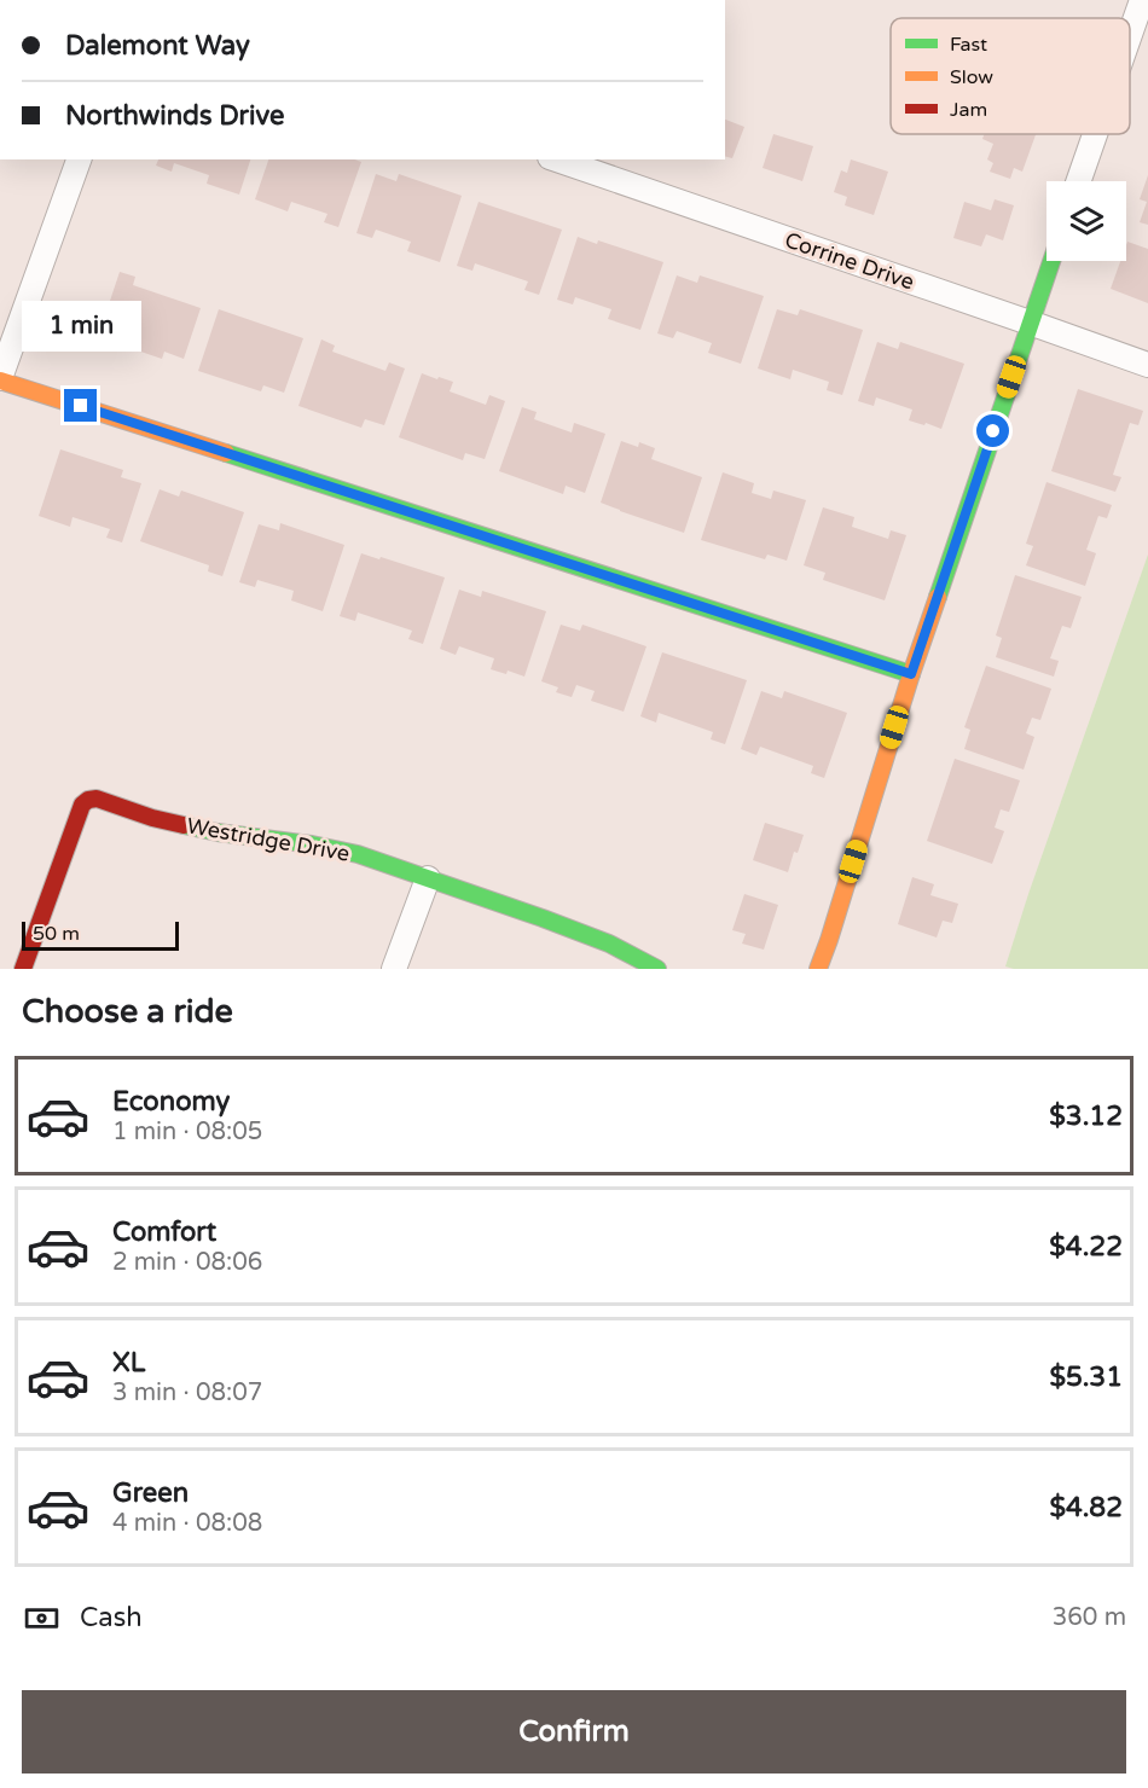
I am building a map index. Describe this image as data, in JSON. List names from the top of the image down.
{
  "streets": {
    "street": ["Corrine Drive", "Westridge Drive"]
  },
  "legend": ["Fast", "Slow", "Jam"],
  "scale_bar": "50 m",
  "page": {
    "banner": ["Dalemont Way", "Northwinds Drive"],
    "bubble": "1 min",
    "scale": "50 m",
    "heading": "Choose a ride",
    "list": [
      {
        "name": "Economy",
        "note": "1 min · 08:05",
        "value": "$3.12"
      },
      {
        "name": "Comfort",
        "note": "2 min · 08:06",
        "value": "$4.22"
      },
      {
        "name": "XL",
        "note": "3 min · 08:07",
        "value": "$5.31"
      },
      {
        "name": "Green",
        "note": "4 min · 08:08",
        "value": "$4.82"
      }
    ],
    "pay": ["Cash", "360 m"],
    "buttons": "Confirm"
  }
}
